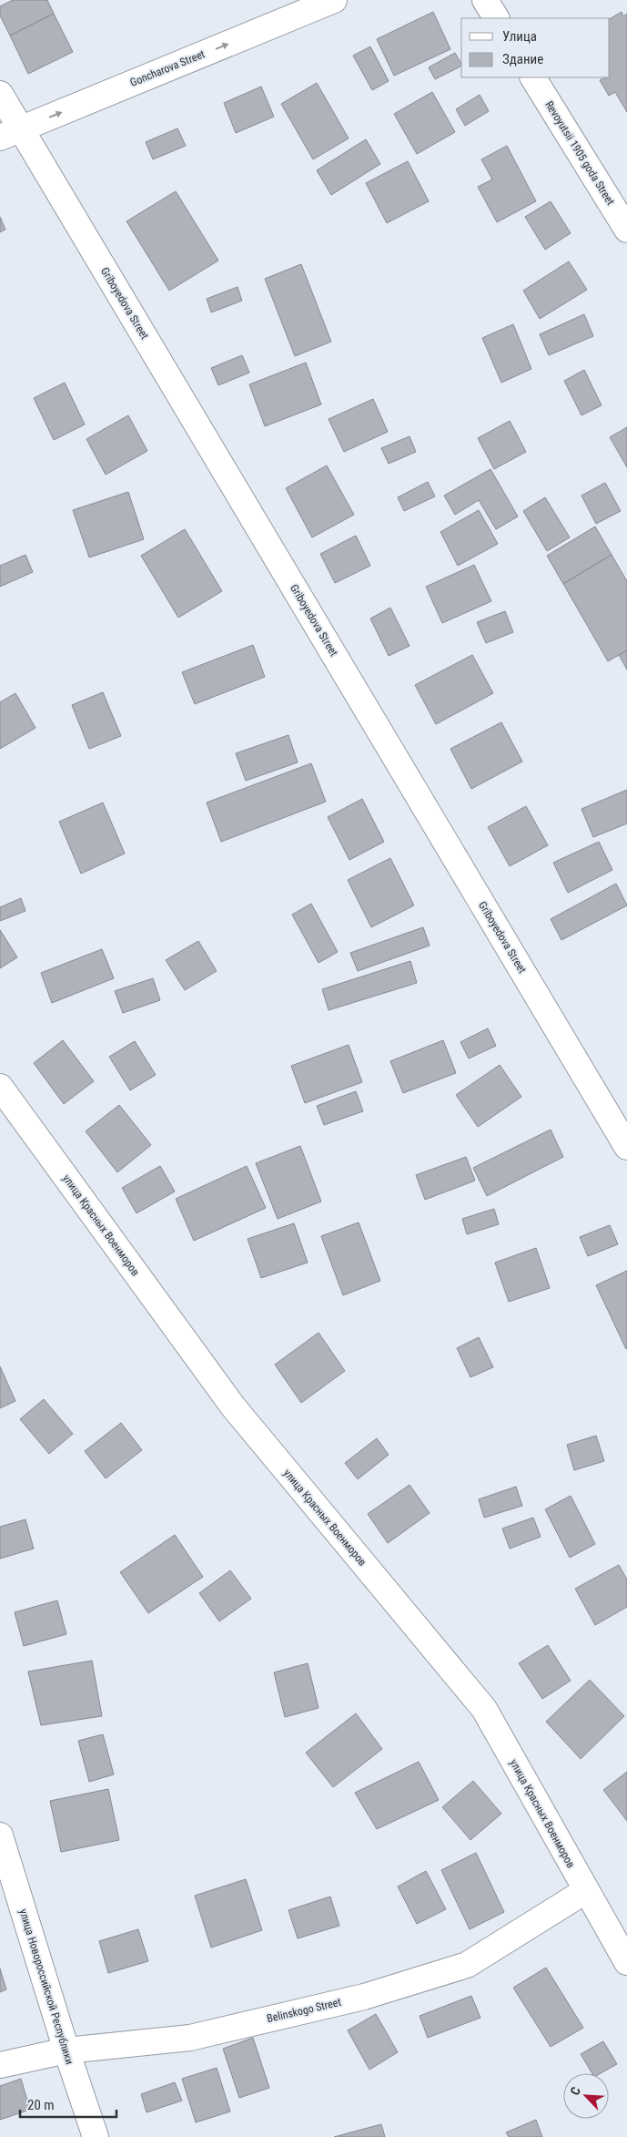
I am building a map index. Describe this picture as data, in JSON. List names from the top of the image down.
{
  "streets": {
    "street": [
      "Goncharova Street",
      "Revoyutsii 1905 goda Street",
      "Griboyedova Street",
      "улица Красных Военморов",
      "улица Новороссийской Республики",
      "Belinskogo Street"
    ]
  },
  "crossings": [
    ["Goncharova Street", "Griboyedova Street"],
    ["улица Красных Военморов", "Belinskogo Street"],
    ["улица Новороссийской Республики", "Belinskogo Street"]
  ],
  "one_way": ["Goncharova Street"],
  "legend": ["Улица", "Здание"],
  "scale_bar": "20 m",
  "north": "top left"
}
